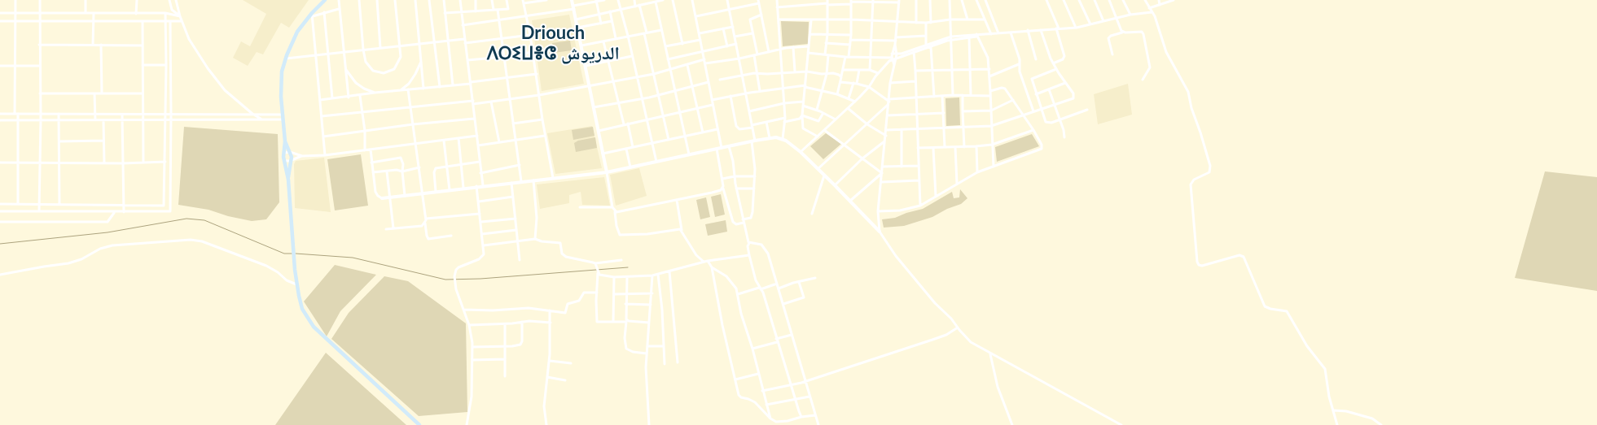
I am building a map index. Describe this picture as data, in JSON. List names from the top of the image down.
{
  "districts": ["Driouch ⴷⵔⵉⵡⴻⵛ الدريوش"]
}
